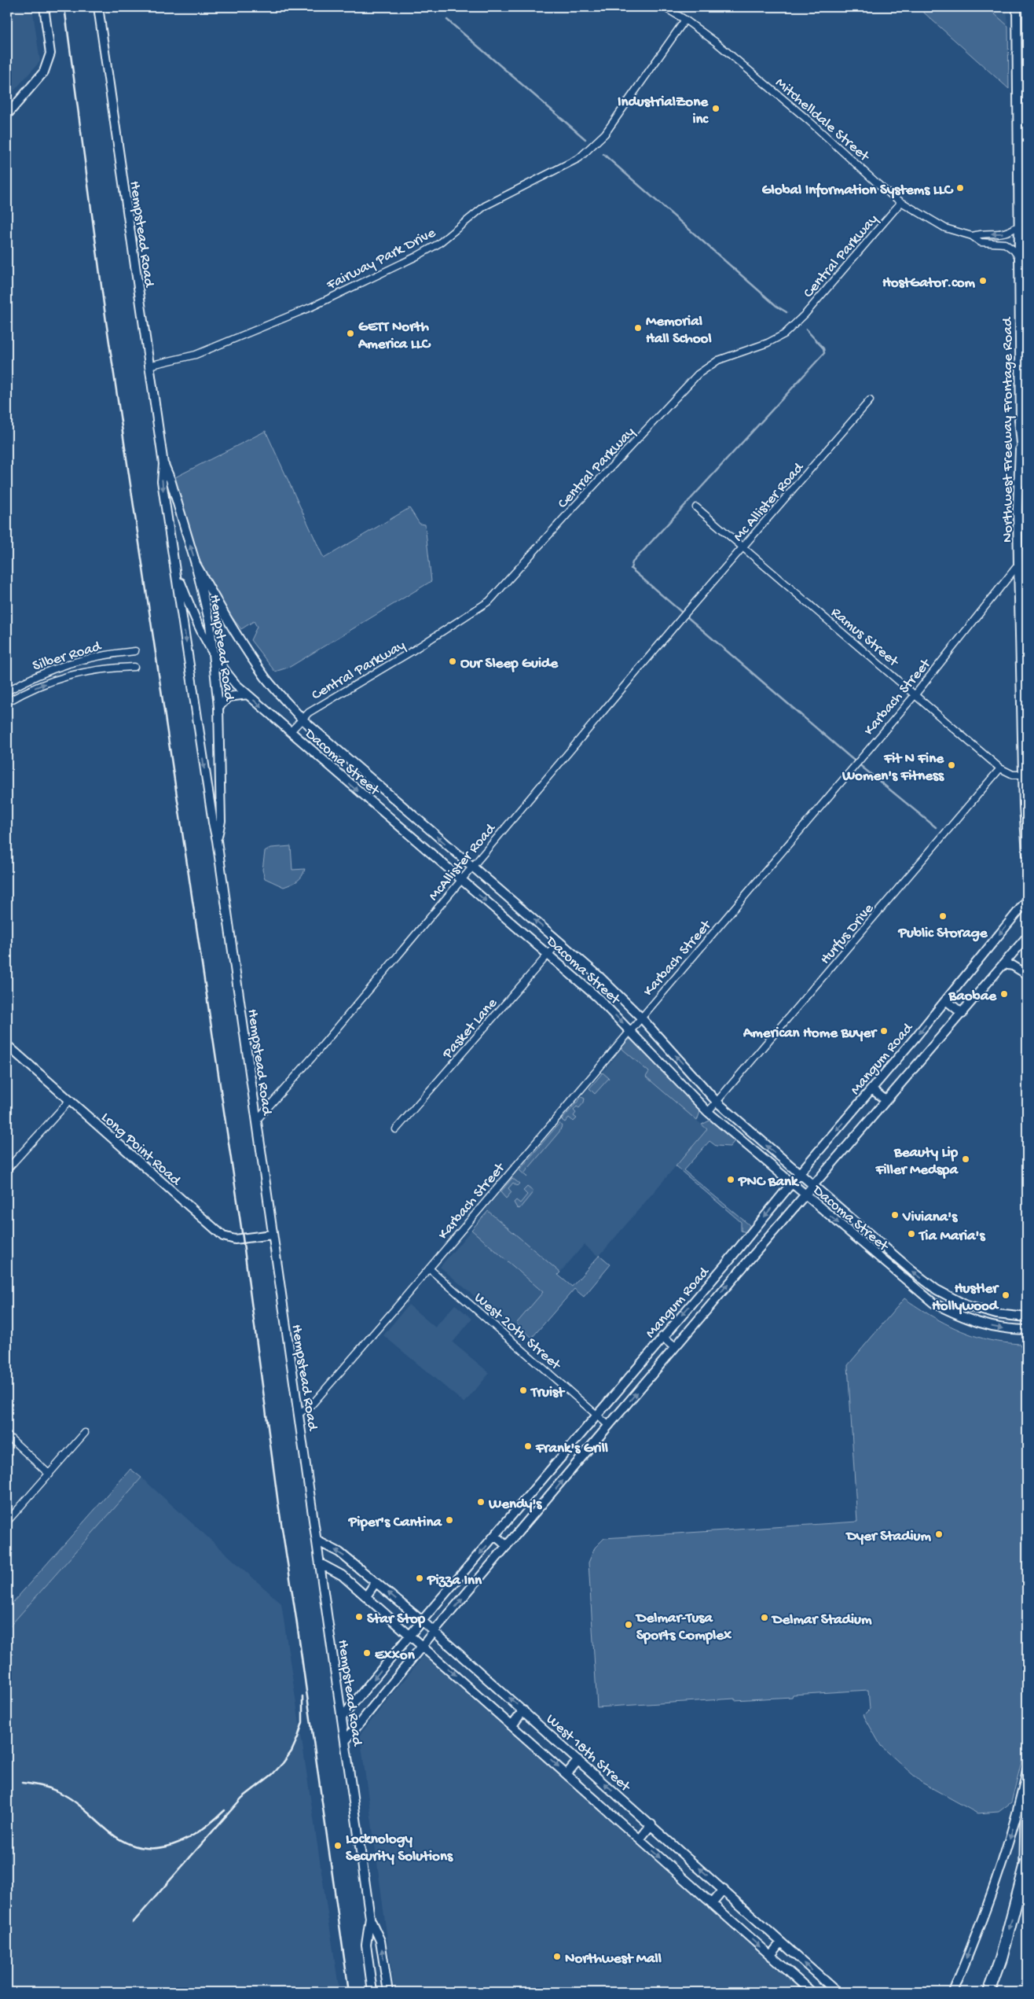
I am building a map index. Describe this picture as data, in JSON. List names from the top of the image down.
{
  "streets": {
    "main road": [
      "Hempstead Road",
      "Northwest Freeway Frontage Road",
      "Dacoma Street",
      "Mangum Road",
      "Long Point Road",
      "West 18th Street"
    ],
    "street": [
      "Mitchelldale Street",
      "Central Parkway",
      "Fairway Park Drive",
      "Mc Allister Road",
      "Ramus Street",
      "Silber Road",
      "Karbach Street",
      "McAllister Road",
      "Hurfus Drive",
      "Pasket Lane",
      "West 20th Street"
    ]
  },
  "crossings": [
    ["Mitchelldale Street", "Central Parkway"],
    ["Mitchelldale Street", "Fairway Park Drive"],
    ["Mitchelldale Street", "Northwest Freeway Frontage Road"],
    ["Hempstead Road", "Fairway Park Drive"],
    ["Hempstead Road", "Karbach Street"],
    ["Hempstead Road", "Dacoma Street"],
    ["Hempstead Road", "McAllister Road"],
    ["Hempstead Road", "Mangum Road"],
    ["Hempstead Road", "Long Point Road"],
    ["Hempstead Road", "West 18th Street"],
    ["Central Parkway", "Dacoma Street"],
    ["Northwest Freeway Frontage Road", "Ramus Street"],
    ["Northwest Freeway Frontage Road", "Karbach Street"],
    ["Mc Allister Road", "Ramus Street"],
    ["Mc Allister Road", "McAllister Road"],
    ["Ramus Street", "Karbach Street"],
    ["Ramus Street", "Hurfus Drive"],
    ["Karbach Street", "Dacoma Street"],
    ["Karbach Street", "West 20th Street"],
    ["Dacoma Street", "McAllister Road"],
    ["Dacoma Street", "Hurfus Drive"],
    ["Dacoma Street", "Pasket Lane"],
    ["Dacoma Street", "Mangum Road"],
    ["Mangum Road", "West 20th Street"],
    ["Mangum Road", "West 18th Street"]
  ],
  "places": [
    "IndustrialZone inc",
    "Global Information Systems LLC",
    "HostGator.com",
    "Memorial Hall School",
    "GETT North America LLC",
    "Our Sleep Guide",
    "Fit N Fine Women's Fitness",
    "Public Storage",
    "Baobae",
    "American Home Buyer",
    "Beauty Lip Filler Medspa",
    "PNC Bank",
    "Viviana's",
    "Tia Maria's",
    "Hustler Hollywood",
    "Truist",
    "Frank's Grill",
    "Wendy's",
    "Piper's Cantina",
    "Dyer Stadium",
    "Pizza Inn",
    "Star Stop",
    "Delmar Stadium",
    "Delmar-Tusa Sports Complex",
    "Exxon",
    "Locknology Security Solutions",
    "Northwest Mall"
  ]
}
